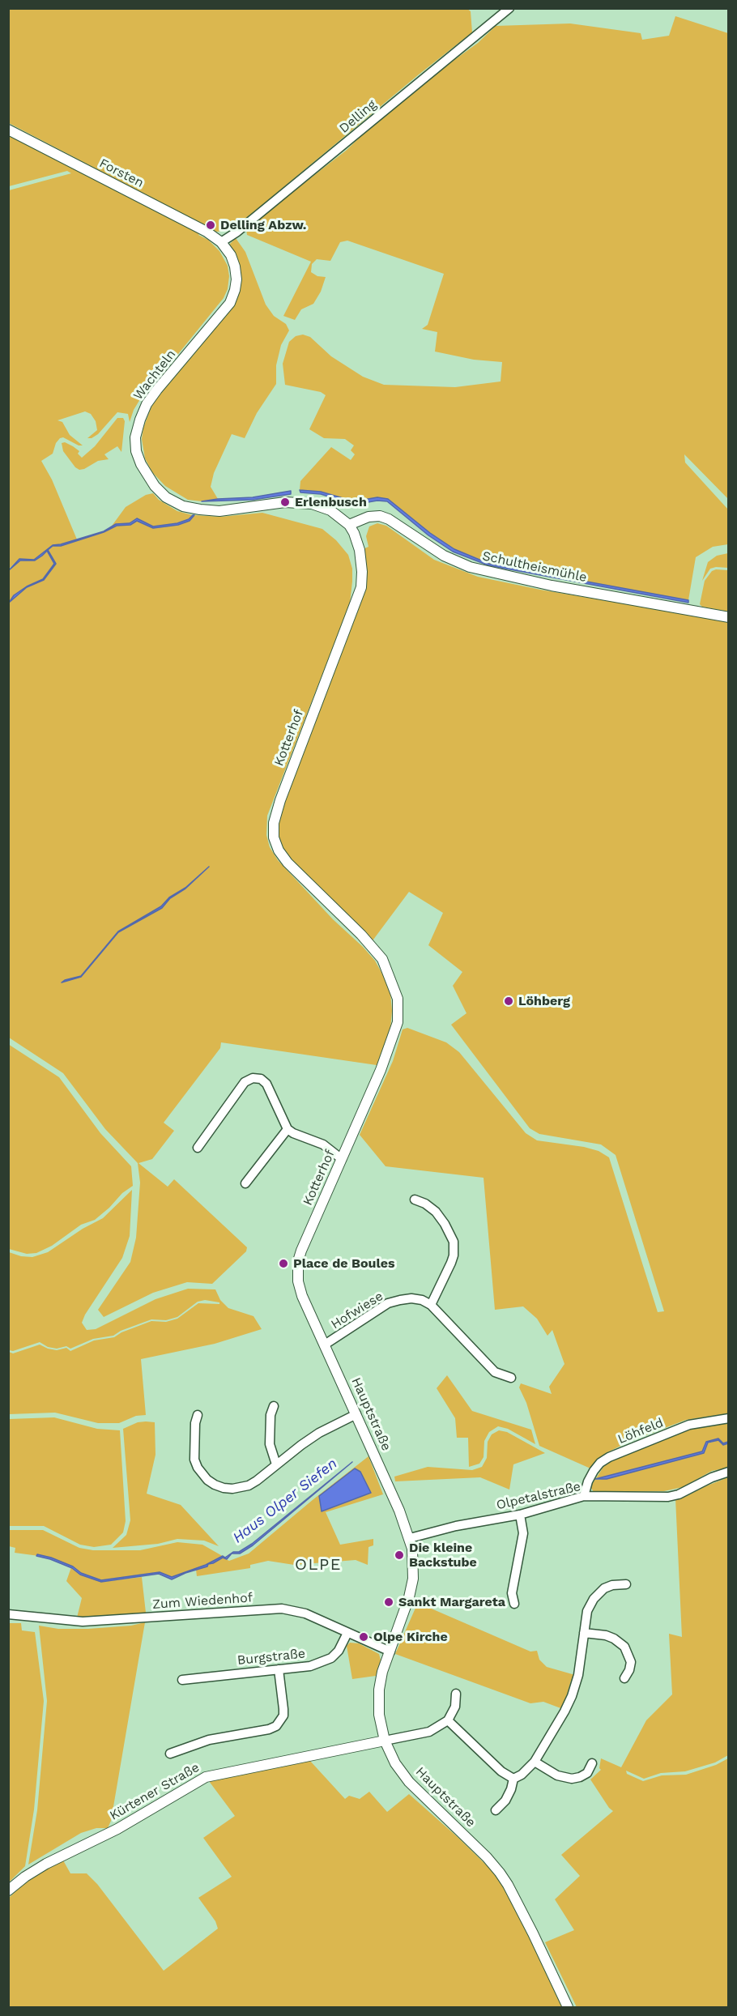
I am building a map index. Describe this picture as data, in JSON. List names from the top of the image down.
{
  "streets": {
    "street": [
      "Delling",
      "Forsten",
      "Wachteln",
      "Schultheismühle",
      "Kotterhof",
      "Hofwiese",
      "Hauptstraße",
      "Löhfeld",
      "Olpetalstraße",
      "Zum Wiedenhof",
      "Burgstraße",
      "Kürtener Straße"
    ]
  },
  "crossings": [
    ["Delling", "Forsten"],
    ["Delling", "Wachteln"],
    ["Forsten", "Wachteln"],
    ["Wachteln", "Schultheismühle"],
    ["Wachteln", "Kotterhof"],
    ["Schultheismühle", "Kotterhof"],
    ["Kotterhof", "Hofwiese"],
    ["Kotterhof", "Hauptstraße"],
    ["Hofwiese", "Hauptstraße"],
    ["Hauptstraße", "Olpetalstraße"],
    ["Hauptstraße", "Zum Wiedenhof"],
    ["Hauptstraße", "Kürtener Straße"],
    ["Löhfeld", "Olpetalstraße"],
    ["Zum Wiedenhof", "Burgstraße"]
  ],
  "districts": ["OLPE"],
  "water": ["Haus Olper Siefen"],
  "places": [
    "Delling Abzw.",
    "Erlenbusch",
    "Löhberg",
    "Place de Boules",
    "Die kleine Backstube",
    "Sankt Margareta",
    "Olpe Kirche"
  ]
}
